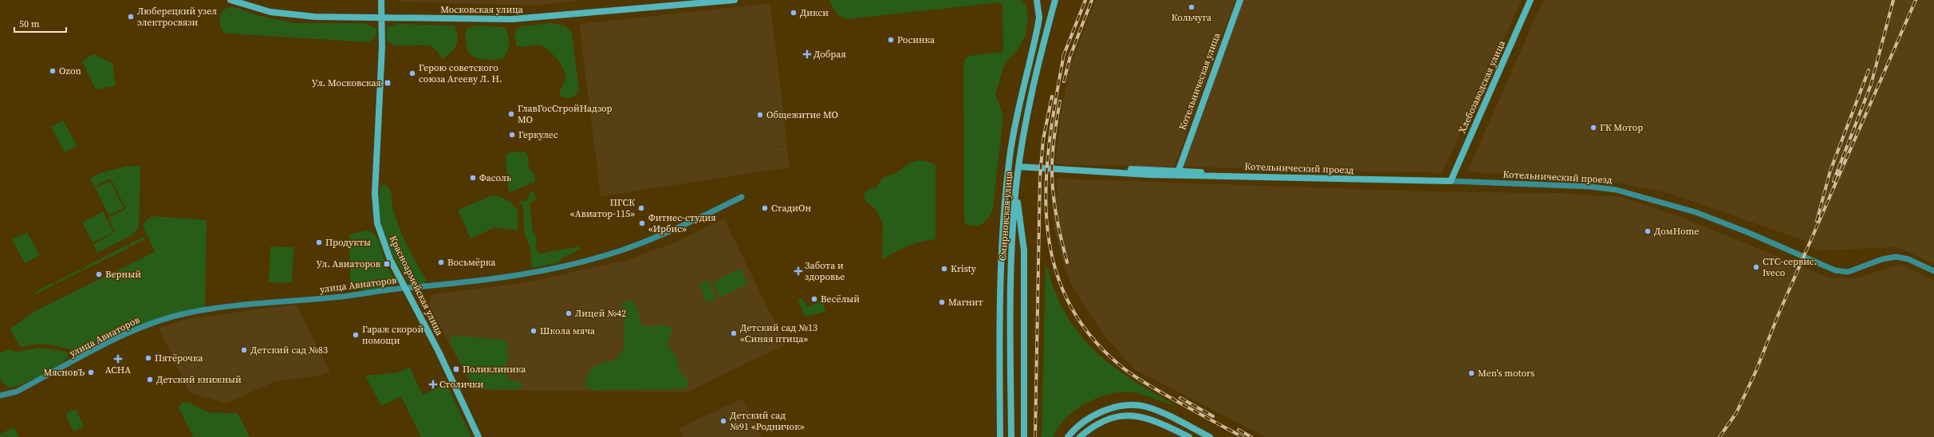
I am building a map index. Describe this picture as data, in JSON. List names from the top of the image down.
{
  "streets": {
    "street": [
      "Московская улица",
      "Котельническая улица",
      "Хлебозаводская улица",
      "Котельнический проезд",
      "Смирновская улица",
      "улица Авиаторов",
      "Красноармейская улица"
    ]
  },
  "crossings": [
    ["Московская улица", "Красноармейская улица"],
    ["Котельническая улица", "Котельнический проезд"],
    ["Хлебозаводская улица", "Котельнический проезд"],
    ["Котельнический проезд", "Смирновская улица"],
    ["улица Авиаторов", "Красноармейская улица"]
  ],
  "places": {
    "other": [
      "Кольчуга",
      "Дикси",
      "Люберецкий узел электросвязи",
      "Росинка",
      "Ozon",
      "Герою советского союза Агееву Л. Н.",
      "ГлавГосСтройНадзор МО",
      "Общежитие МО",
      "ГК Мотор",
      "Геркулес",
      "Фасоль",
      "ПГСК «Авиатор-115»",
      "СтадиОн",
      "Фитнес-студия «Ирбис»",
      "ДомHome",
      "Продукты",
      "Восьмёрка",
      "СТС-сервис. Iveco",
      "Kristy",
      "Верный",
      "Весёлый",
      "Магнит",
      "Лицей №42",
      "Школа мяча",
      "Детский сад №13 «Синяя птица»",
      "Гараж скорой помощи",
      "Детский сад №83",
      "Пятёрочка",
      "МясновЪ",
      "Men's motors",
      "Детский книжный",
      "Детский сад №91 «Родничок»"
    ],
    "health": [
      "Добрая",
      "Забота и здоровье",
      "АСНА",
      "Столички"
    ],
    "transit": ["Ул. Московская", "Ул. Авиаторов", "Поликлиника"]
  },
  "scale_bar": "50 m"
}
